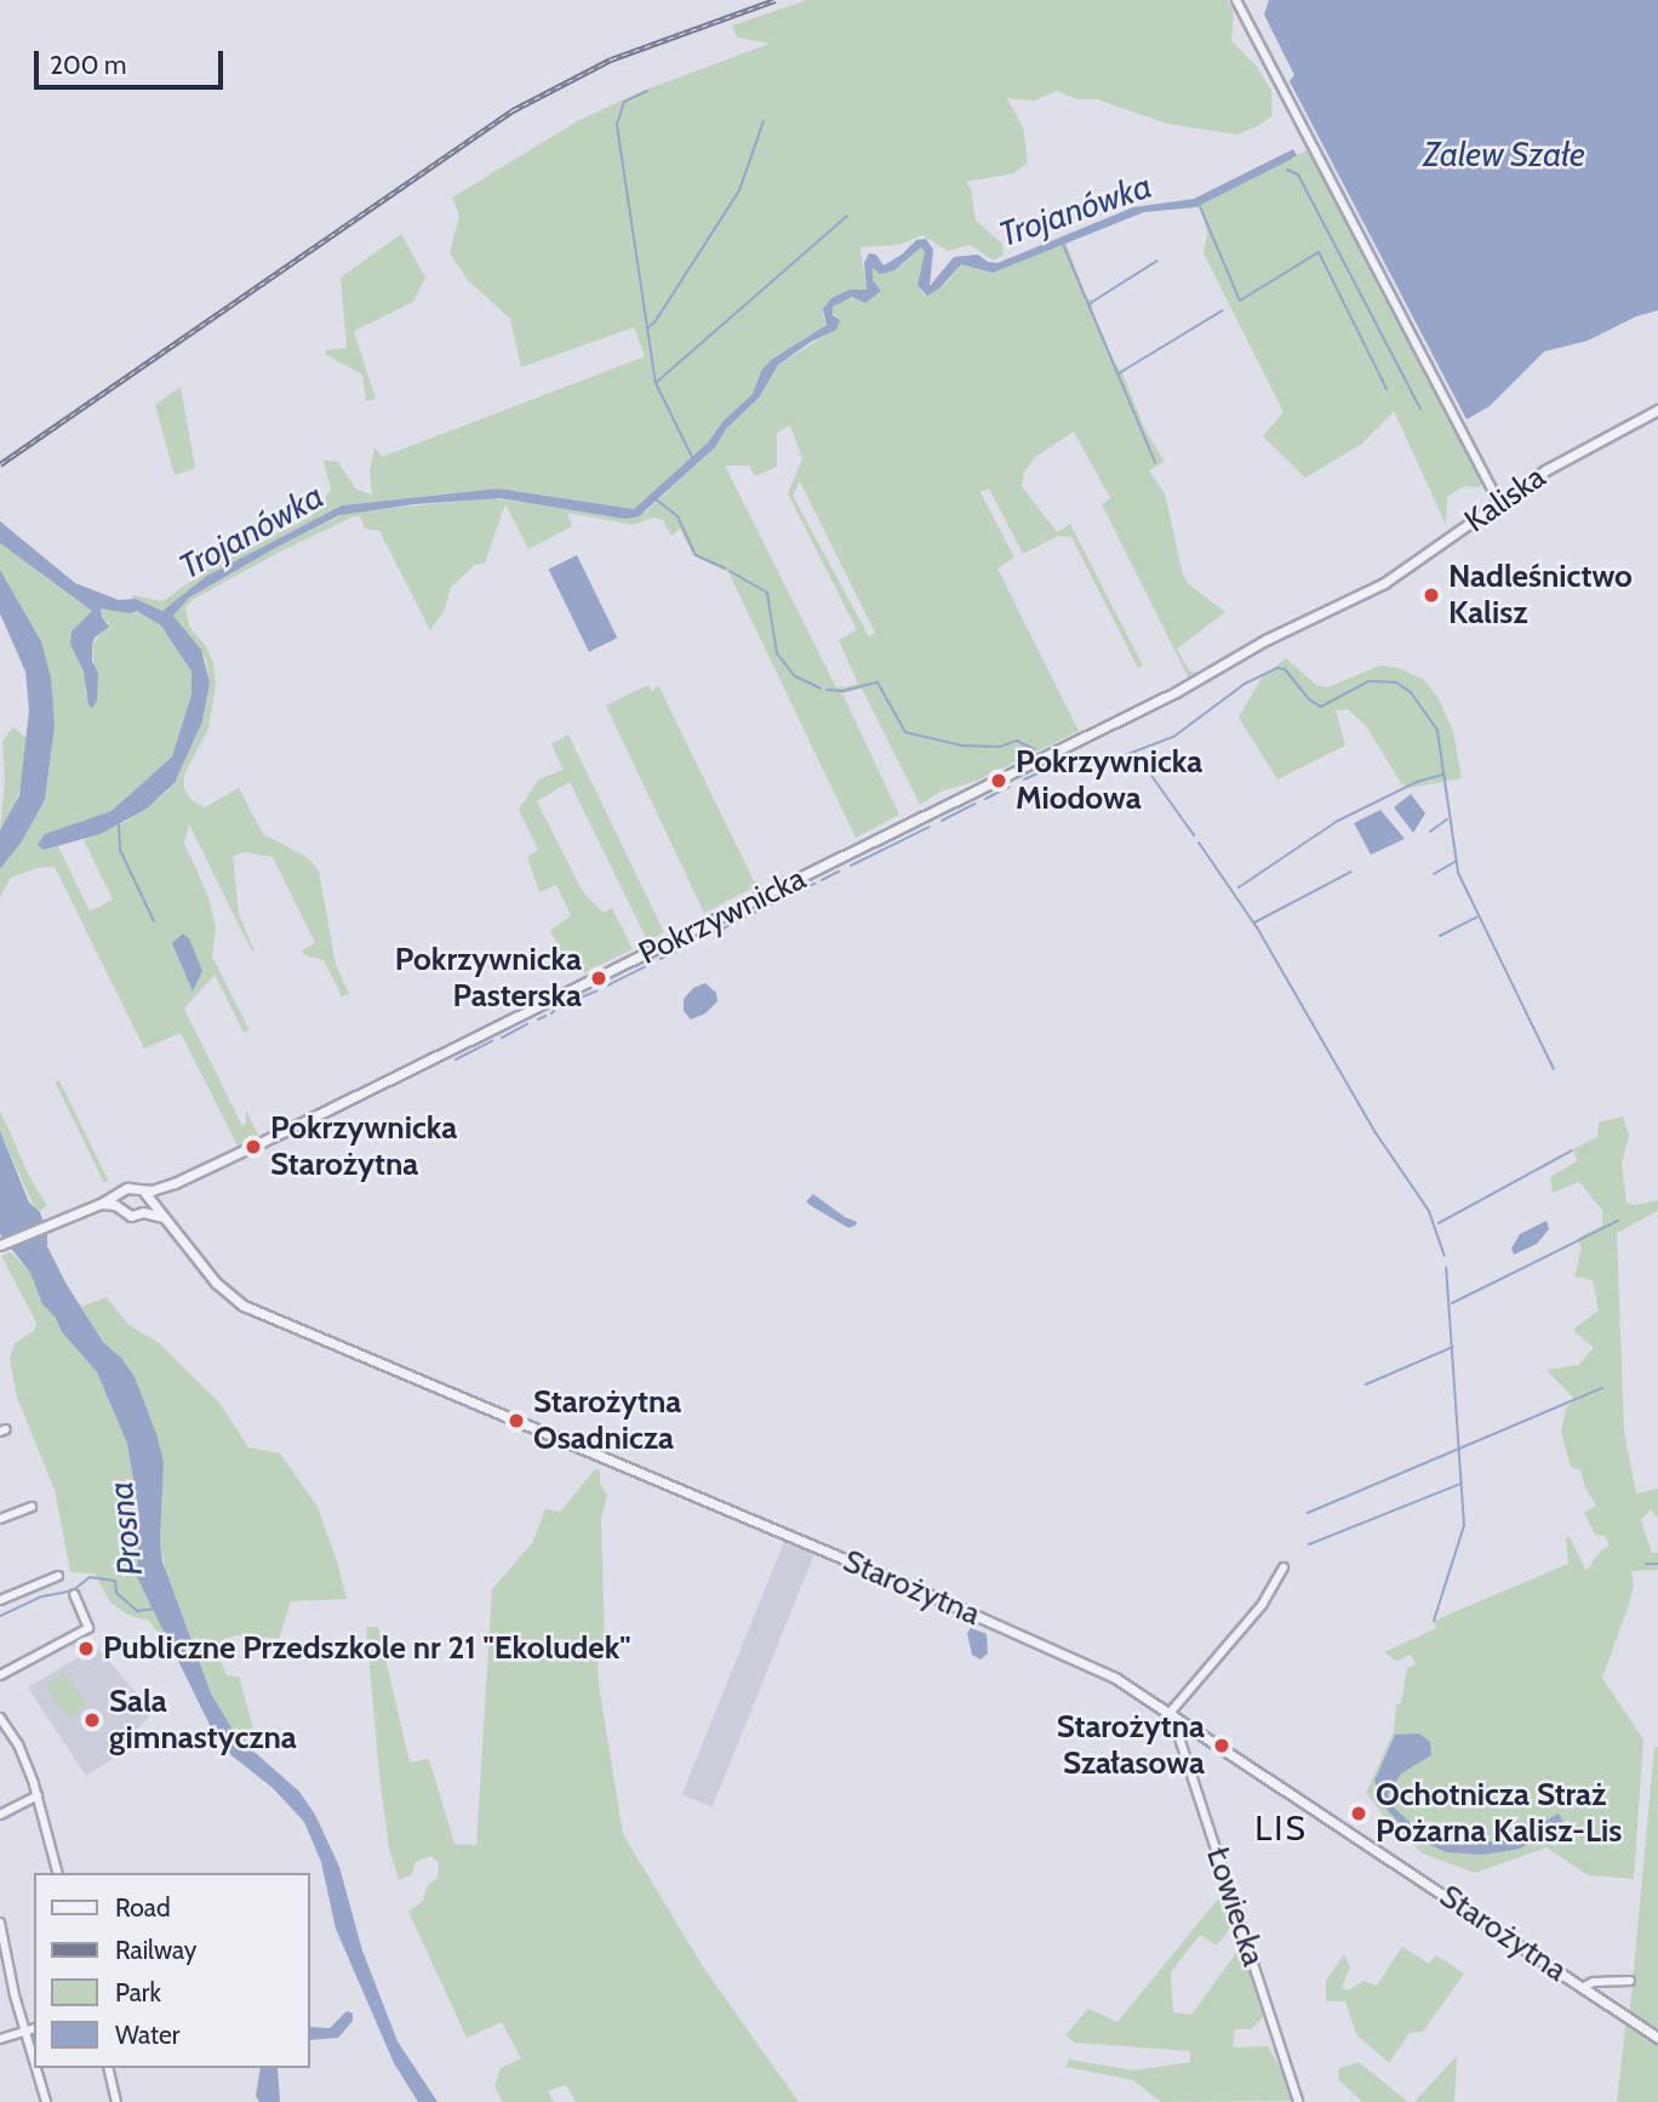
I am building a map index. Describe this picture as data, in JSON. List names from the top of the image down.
{
  "streets": {
    "street": [
      "Kaliska",
      "Pokrzywnicka",
      "Starożytna",
      "Łowiecka"
    ]
  },
  "crossings": [
    ["Kaliska", "Pokrzywnicka"],
    ["Pokrzywnicka", "Starożytna"],
    ["Starożytna", "Łowiecka"]
  ],
  "districts": ["LIS"],
  "water": ["Zalew Szałe", "Trojanówka", "Prosna"],
  "places": [
    "Nadleśnictwo Kalisz",
    "Pokrzywnicka Miodowa",
    "Pokrzywnicka Pasterska",
    "Pokrzywnicka Starożytna",
    "Starożytna Osadnicza",
    "Publiczne Przedszkole nr 21 \"Ekoludek\"",
    "Sala gimnastyczna",
    "Starożytna Szałasowa",
    "Ochotnicza Straż Pożarna Kalisz-Lis"
  ],
  "legend": [
    "Road",
    "Railway",
    "Park",
    "Water"
  ],
  "scale_bar": "200 m"
}
